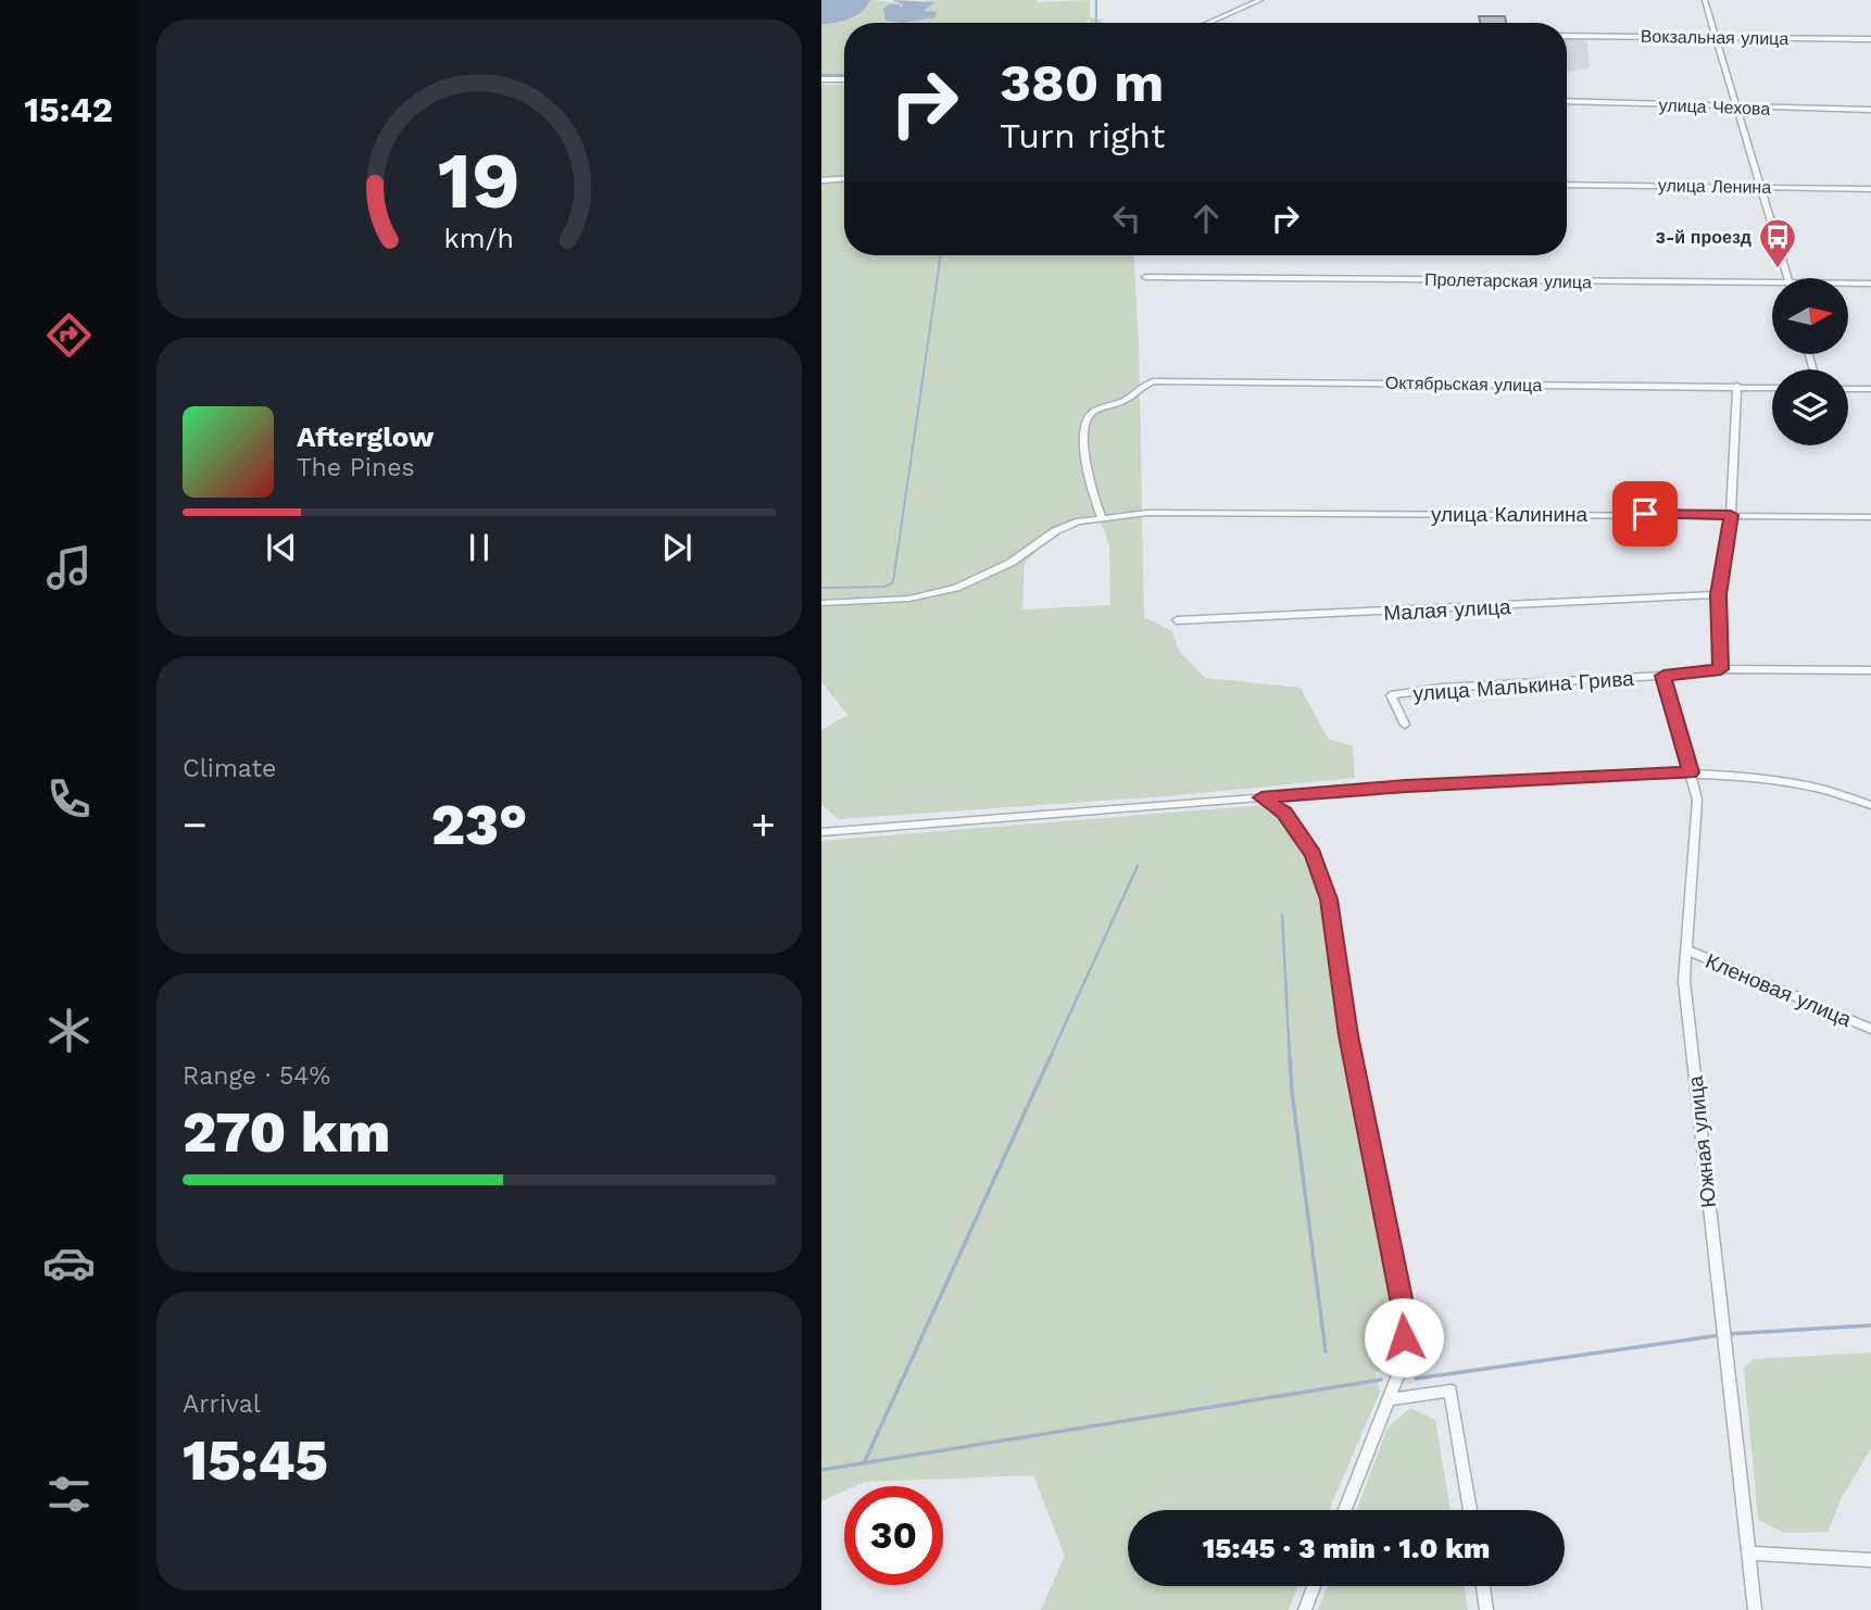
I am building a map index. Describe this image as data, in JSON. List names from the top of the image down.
{
  "streets": {
    "street": [
      "Вокзальная улица",
      "улица Чехова",
      "улица Ленина",
      "Пролетарская улица",
      "Октябрьская улица",
      "улица Калинина",
      "Малая улица",
      "улица Малькина Грива",
      "Кленовая улица",
      "Южная улица"
    ]
  },
  "crossings": [
    ["Октябрьская улица", "улица Калинина"],
    ["улица Малькина Грива", "Южная улица"],
    ["Кленовая улица", "Южная улица"]
  ],
  "places": {
    "bus stop": ["3-й проезд"]
  },
  "north": "right",
  "page": {
    "tabs": "15:42",
    "turn": ["380 m", "Turn right"],
    "song": ["Afterglow", "The Pines"],
    "tile": [
      "Climate",
      ["Range · 54%", "270 km"],
      ["Arrival", "15:45"]
    ],
    "heat": ["−", "23°", "+"],
    "limit": "30",
    "trip": "15:45 · 3 min · 1.0 km",
    "gauge": ["19", "km/h"]
  }
}
